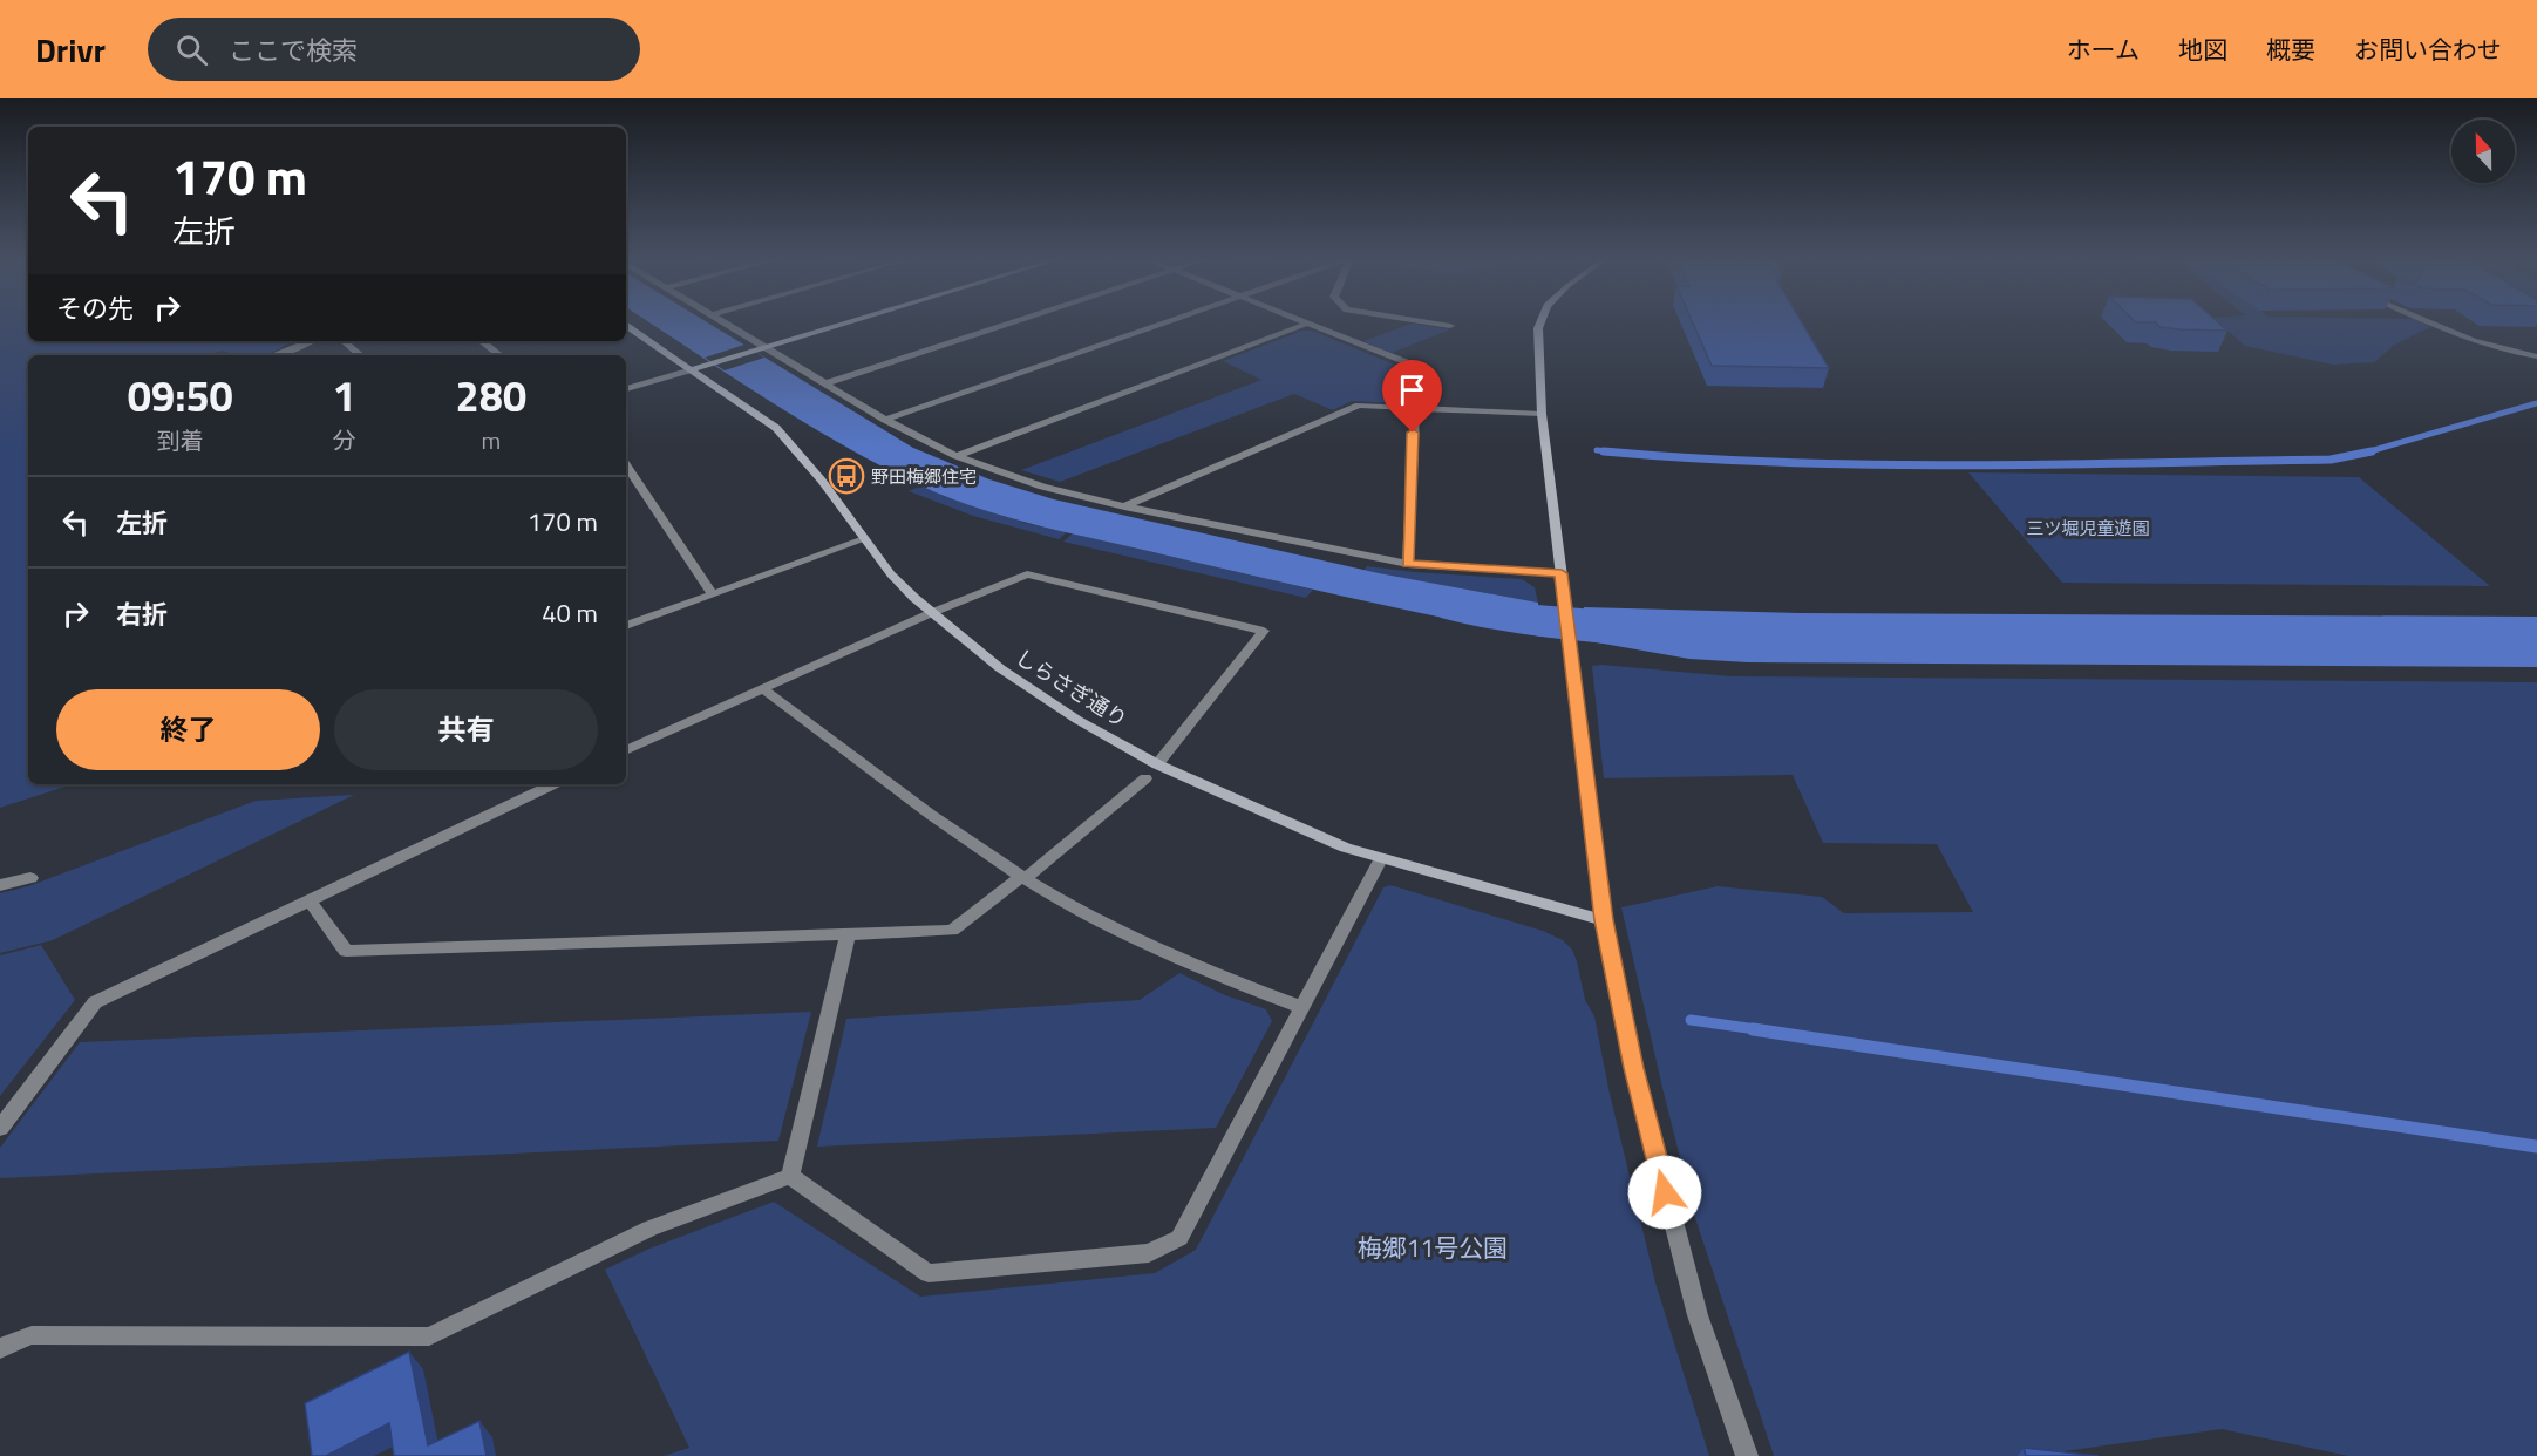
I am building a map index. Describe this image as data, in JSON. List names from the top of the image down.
{
  "streets": {
    "street": ["しらさぎ通り"]
  },
  "parks": ["三ツ堀児童遊園", "梅郷11号公園"],
  "places": {
    "bus stop": ["野田梅郷住宅"]
  },
  "north": "top",
  "page": {
    "header": "Drivr",
    "search": "ここで検索",
    "nav": [
      "ホーム",
      "地図",
      "概要",
      "お問い合わせ"
    ],
    "turn": ["170 m", "左折"],
    "then": "その先",
    "eta": [
      "09:50",
      "到着",
      "1",
      "分",
      "280",
      "m"
    ],
    "list": [
      {
        "name": "左折",
        "value": "170 m"
      },
      {
        "name": "右折",
        "value": "40 m"
      }
    ],
    "buttons": ["終了", "共有"]
  }
}
